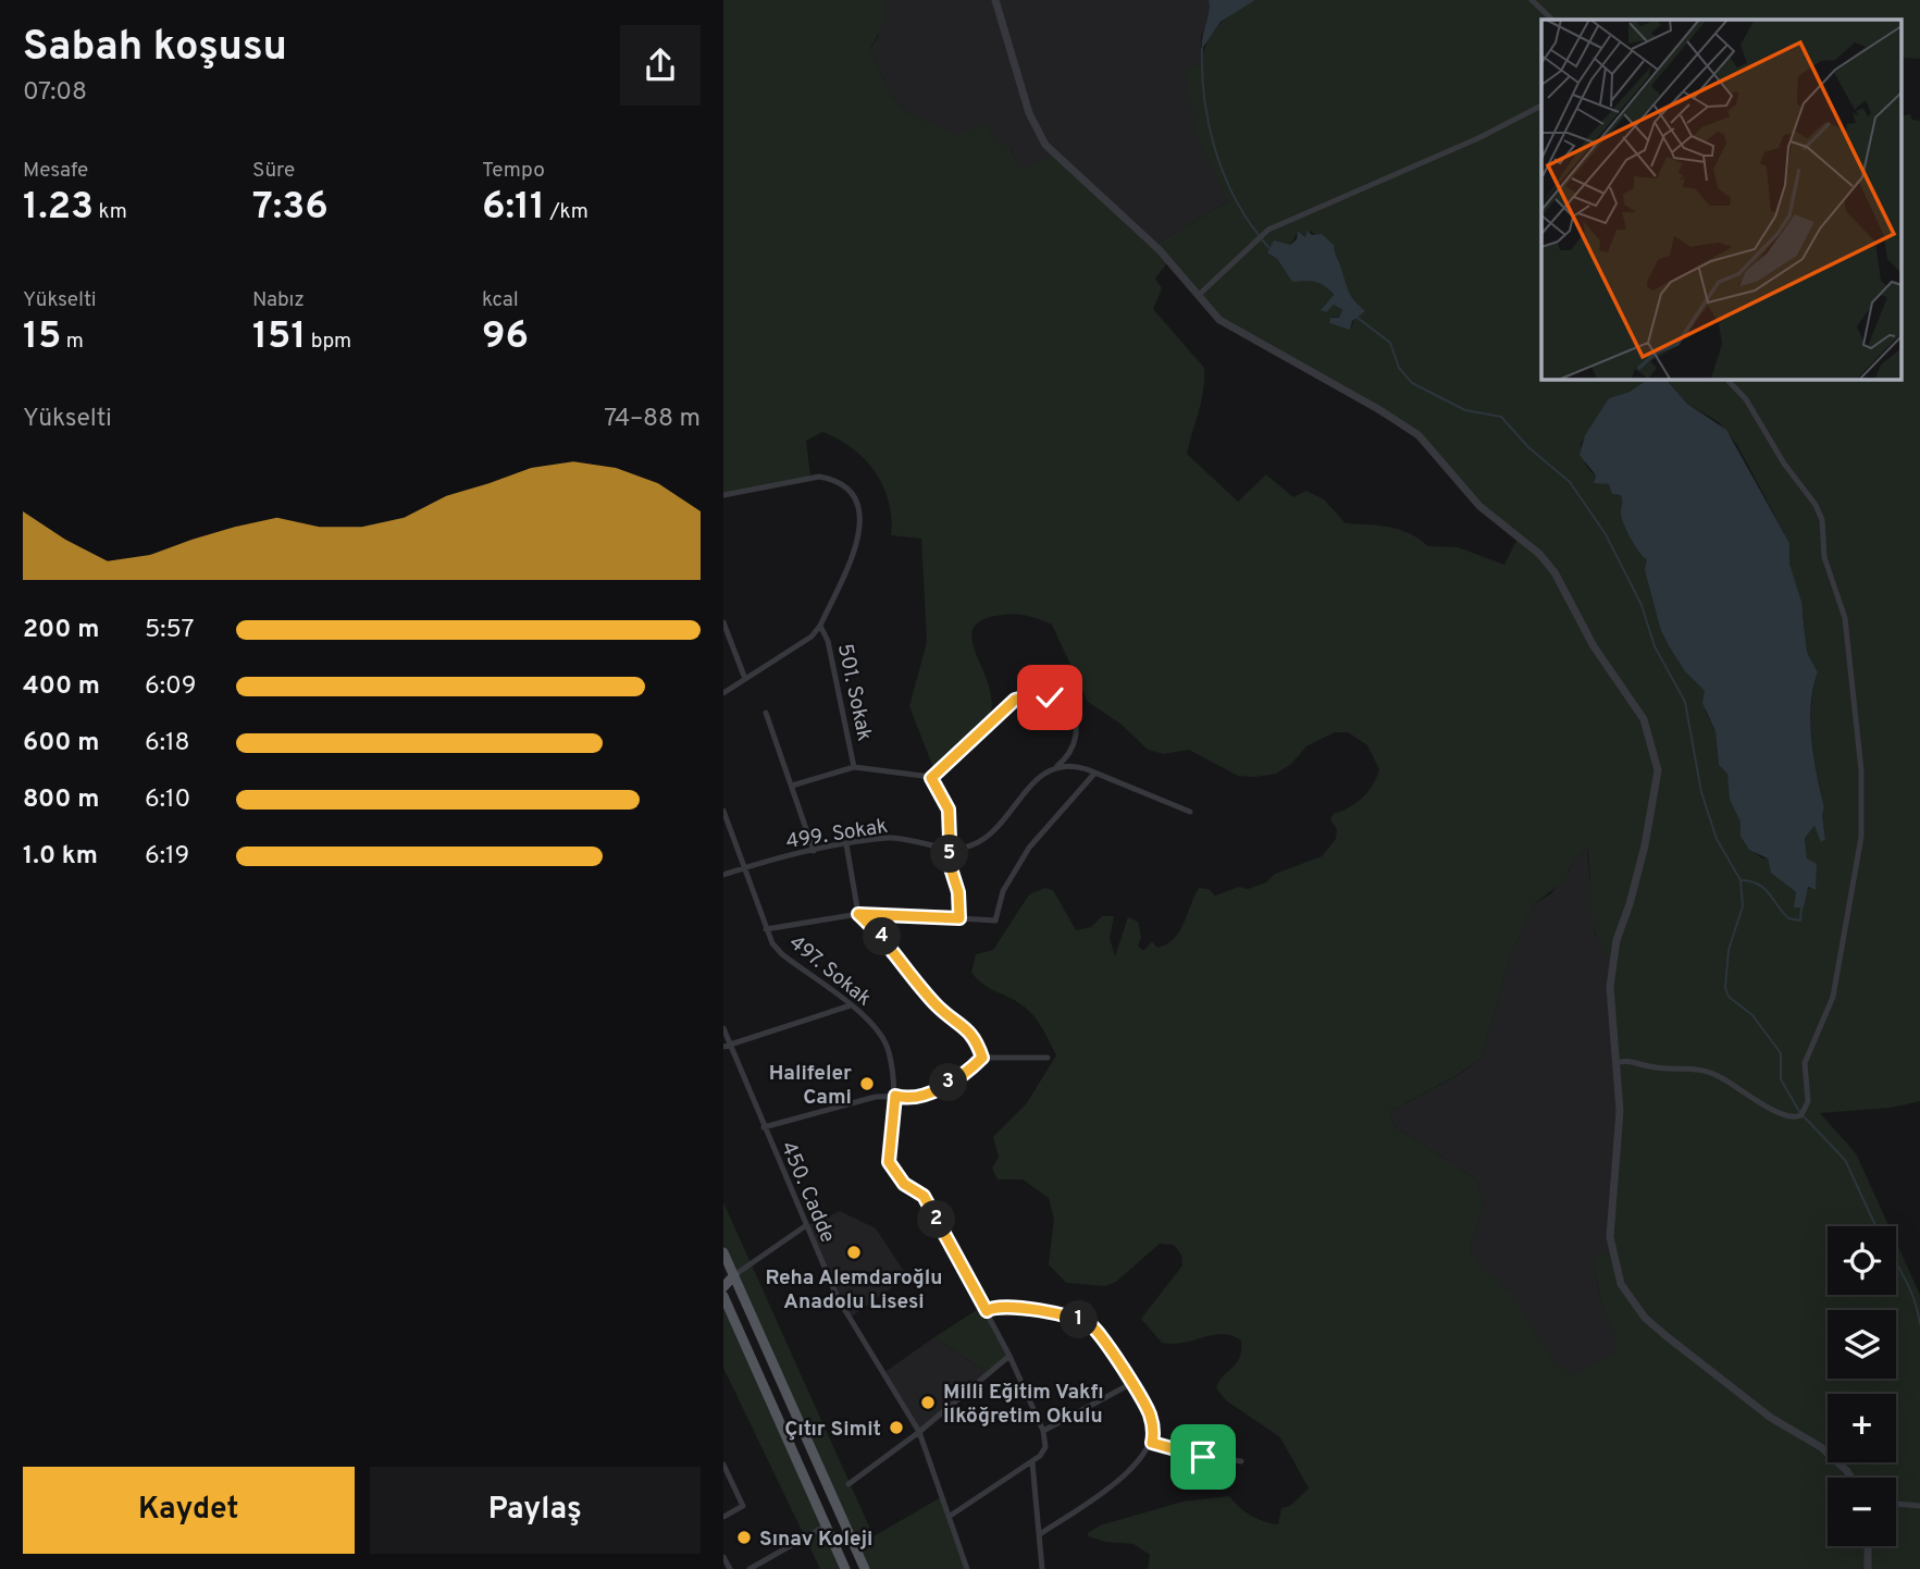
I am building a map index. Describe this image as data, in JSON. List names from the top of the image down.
{
  "streets": {
    "street": [
      "501. Sokak",
      "499. Sokak",
      "497. Sokak",
      "450. Cadde"
    ]
  },
  "crossings": [
    ["499. Sokak", "497. Sokak"]
  ],
  "places": [
    "Halifeler Cami",
    "Reha Alemdaroğlu Anadolu Lisesi",
    "Milli Eğitim Vakfı İlköğretim Okulu",
    "Çıtır Simit",
    "Sınav Koleji"
  ],
  "page": {
    "heading": ["Sabah koşusu", "07:08"],
    "stats": [
      ["Mesafe", "1.23 km"],
      ["Süre", "7:36"],
      ["Tempo", "6:11 /km"],
      ["Yükselti", "15 m"],
      ["Nabız", "151 bpm"],
      ["kcal", "96"]
    ],
    "chart": ["Yükselti", "74–88 m"],
    "list": [
      {
        "name": "200 m",
        "note": "5:57"
      },
      {
        "name": "400 m",
        "note": "6:09"
      },
      {
        "name": "600 m",
        "note": "6:18"
      },
      {
        "name": "800 m",
        "note": "6:10"
      },
      {
        "name": "1.0 km",
        "note": "6:19"
      }
    ],
    "pins": [
      "5",
      "4",
      "3",
      "2",
      "1"
    ],
    "map_buttons": ["+", "−"],
    "buttons": ["Kaydet", "Paylaş"]
  }
}
